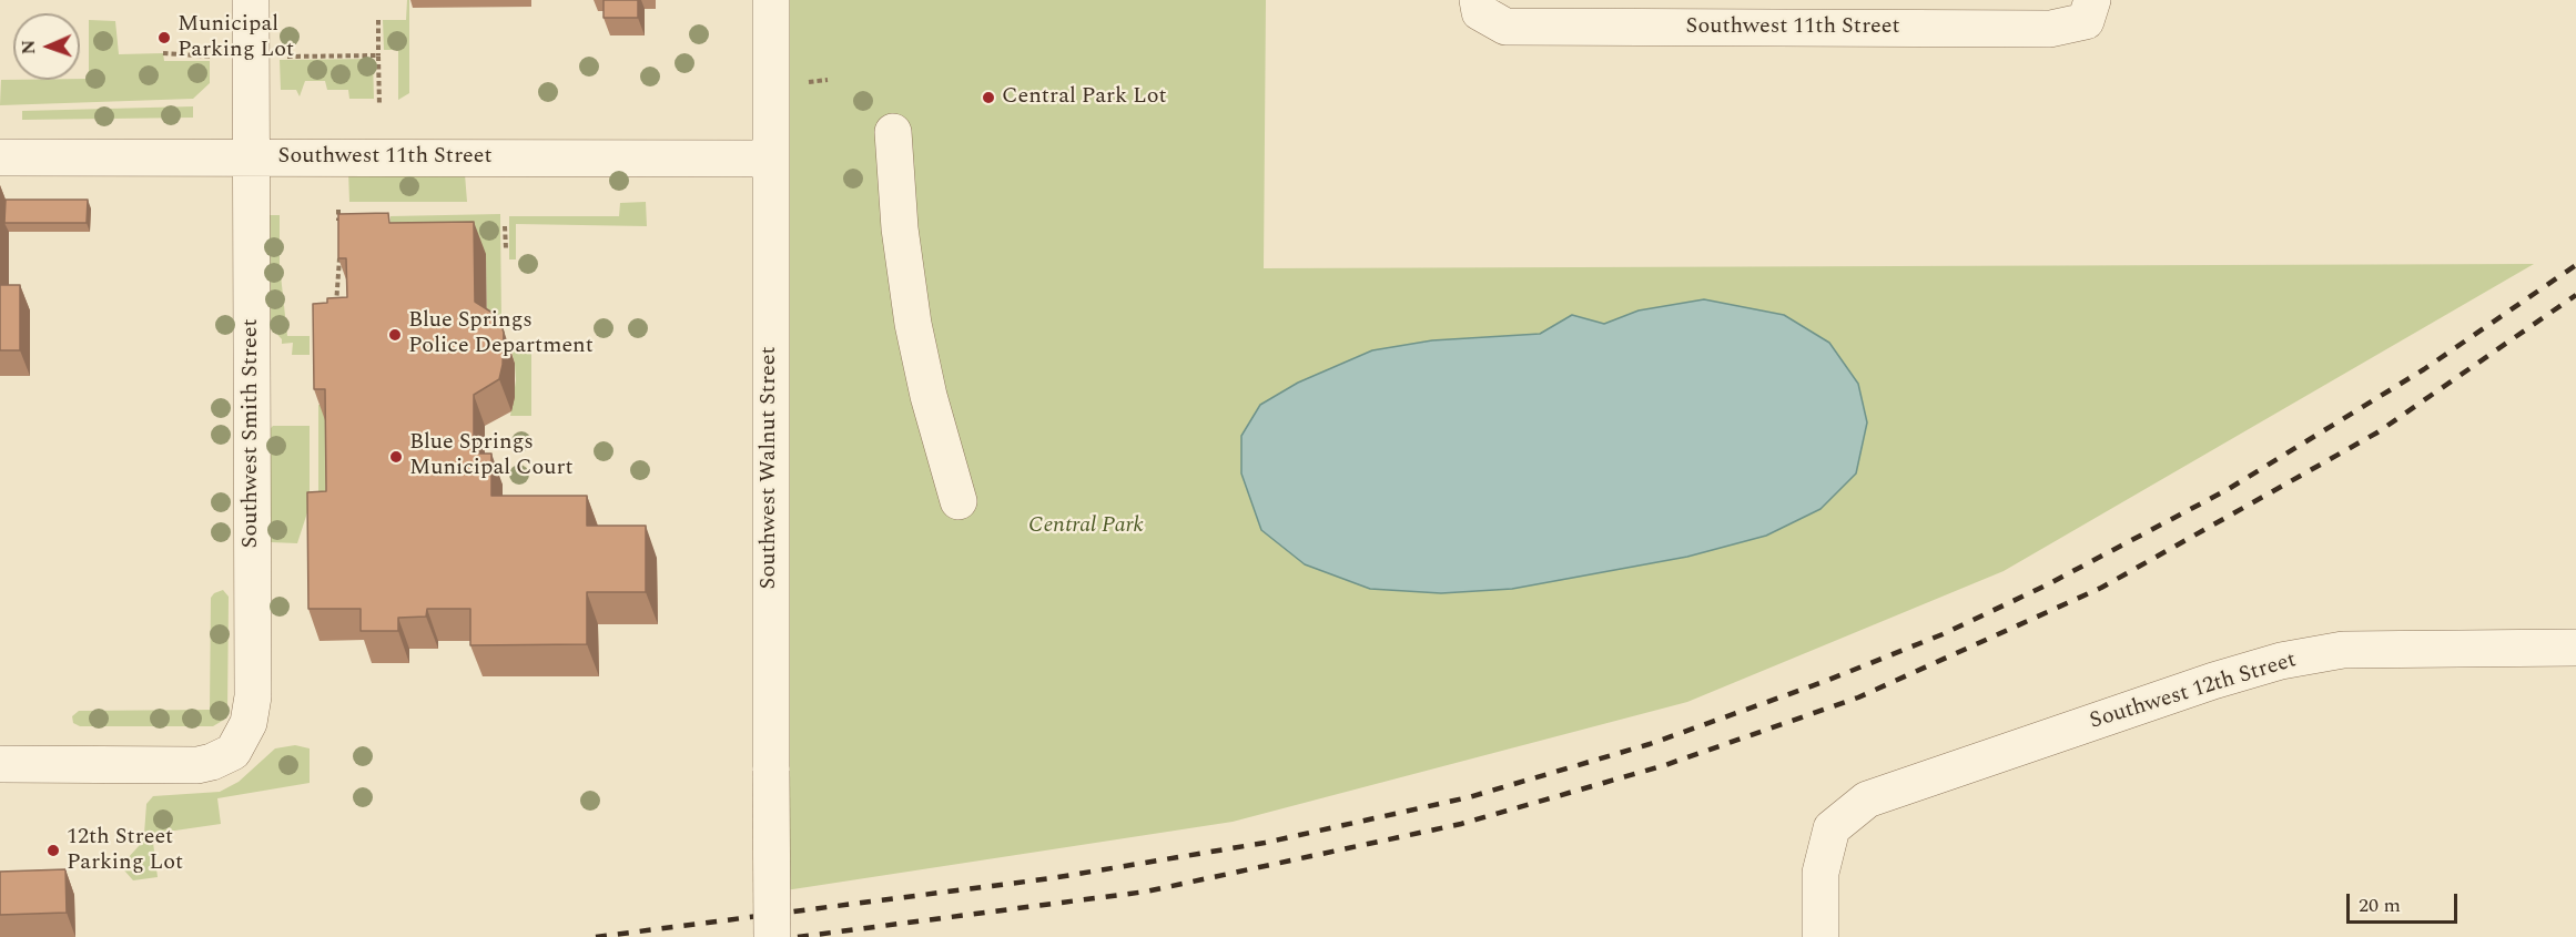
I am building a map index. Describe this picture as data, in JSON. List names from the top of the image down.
{
  "streets": {
    "street": [
      "Southwest 11th Street",
      "Southwest Smith Street",
      "Southwest Walnut Street",
      "Southwest 12th Street"
    ]
  },
  "crossings": [
    ["Southwest 11th Street", "Southwest Smith Street"],
    ["Southwest 11th Street", "Southwest Walnut Street"]
  ],
  "parks": ["Central Park"],
  "places": [
    "Municipal Parking Lot",
    "Central Park Lot",
    "Blue Springs Police Department",
    "Blue Springs Municipal Court",
    "12th Street Parking Lot"
  ],
  "scale_bar": "20 m",
  "north": "left"
}
